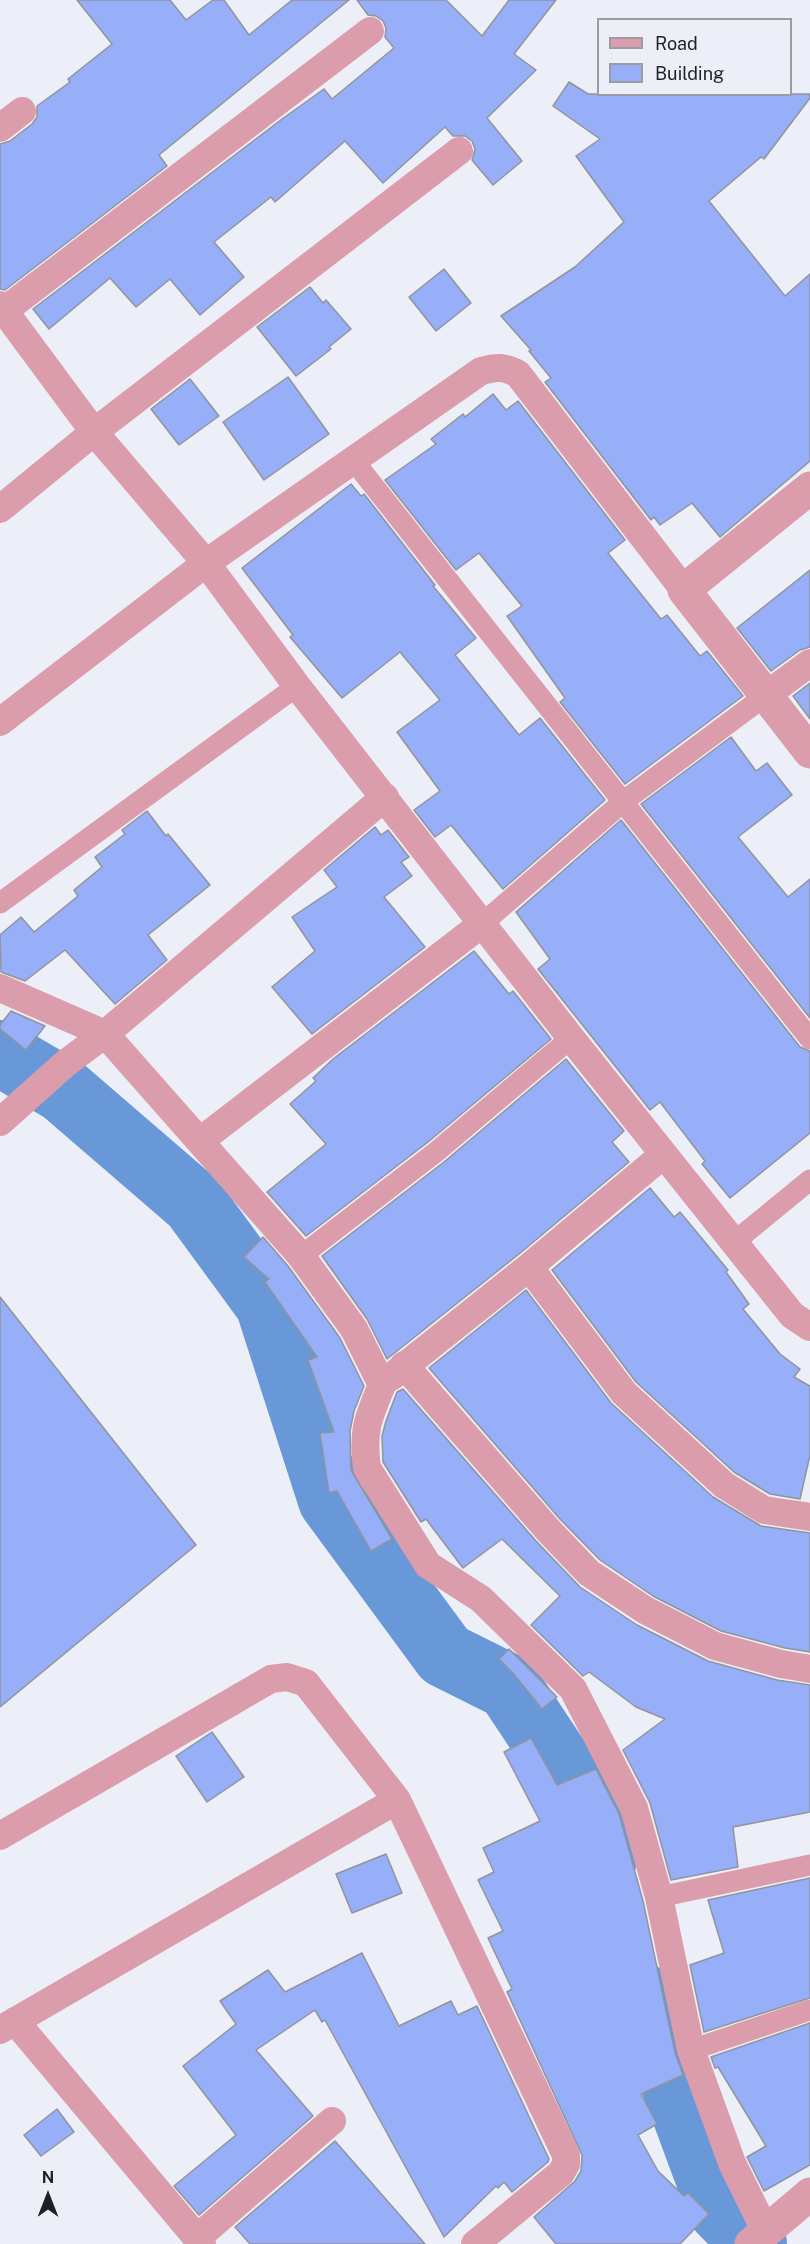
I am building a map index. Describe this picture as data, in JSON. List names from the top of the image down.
{
  "legend": ["Road", "Building"],
  "north": "top"
}
